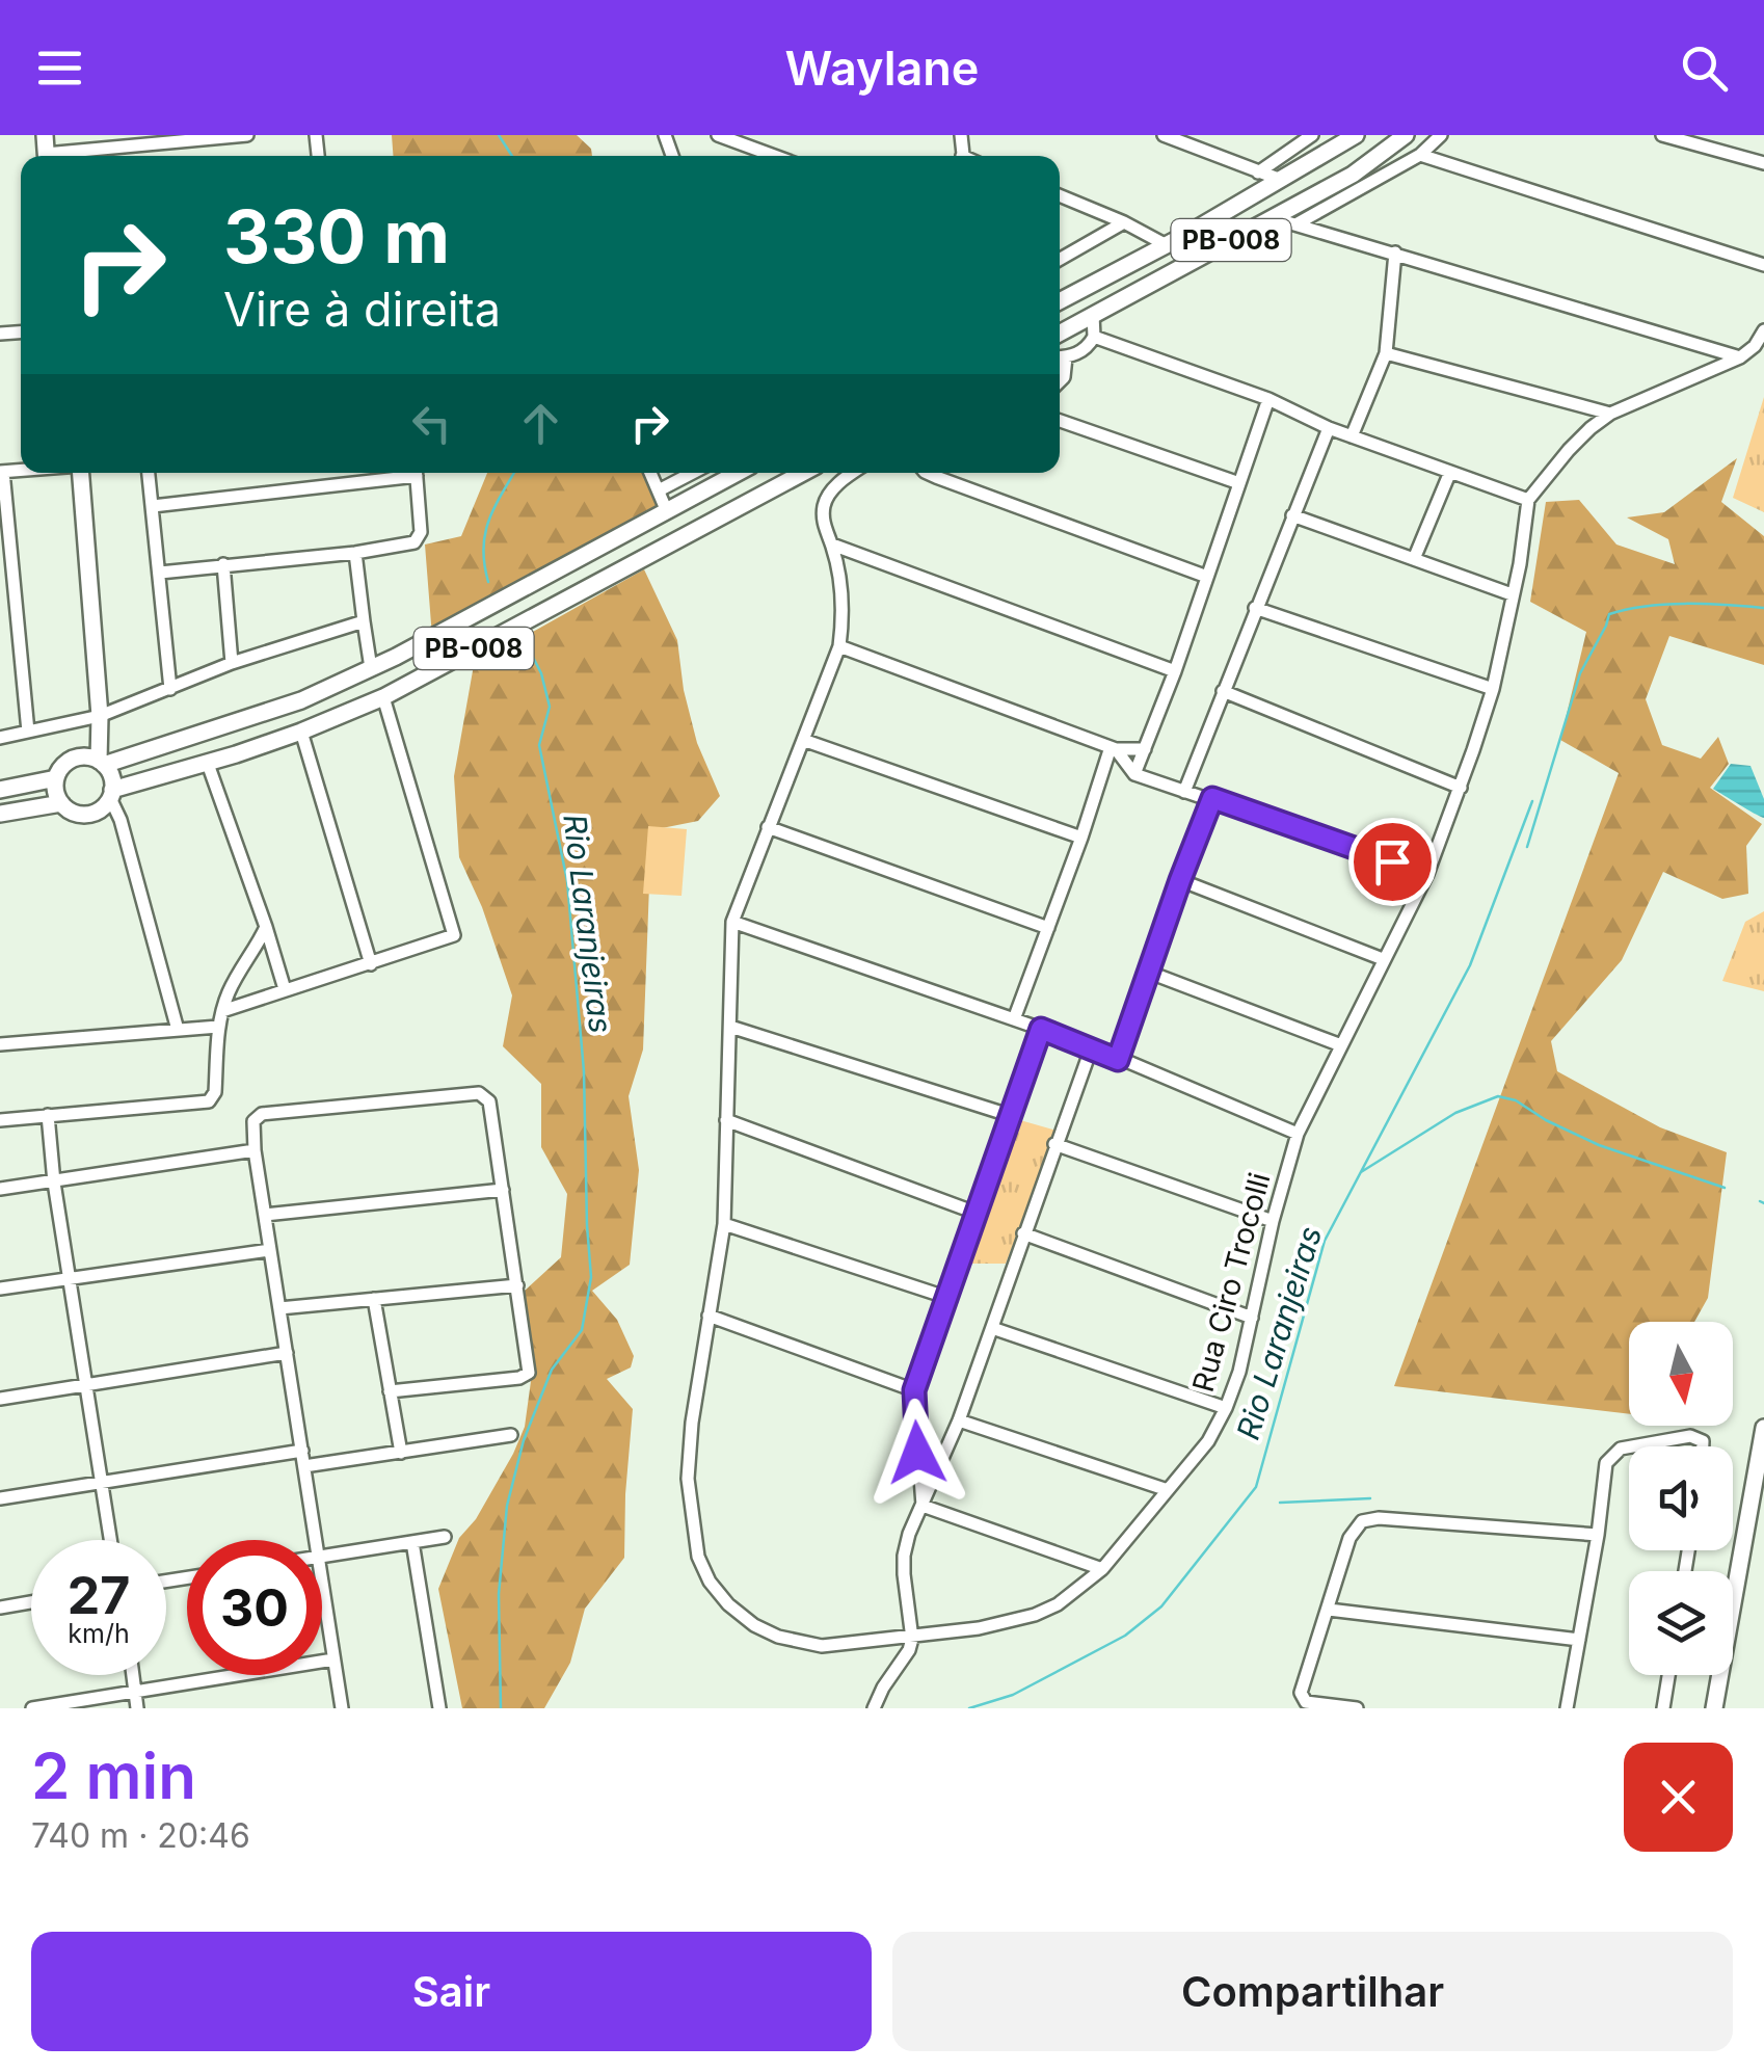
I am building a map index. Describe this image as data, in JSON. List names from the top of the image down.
{
  "streets": {
    "main road": ["PB-008"],
    "street": ["Rua Ciro Trocolli"]
  },
  "water": ["Rio Laranjeiras"],
  "north": "bottom",
  "page": {
    "header": "Waylane",
    "turn": ["330 m", "Vire à direita"],
    "speed": "27 km/h",
    "limit": "30",
    "heading": ["2 min", "740 m · 20:46"],
    "buttons": ["Sair", "Compartilhar"]
  }
}
